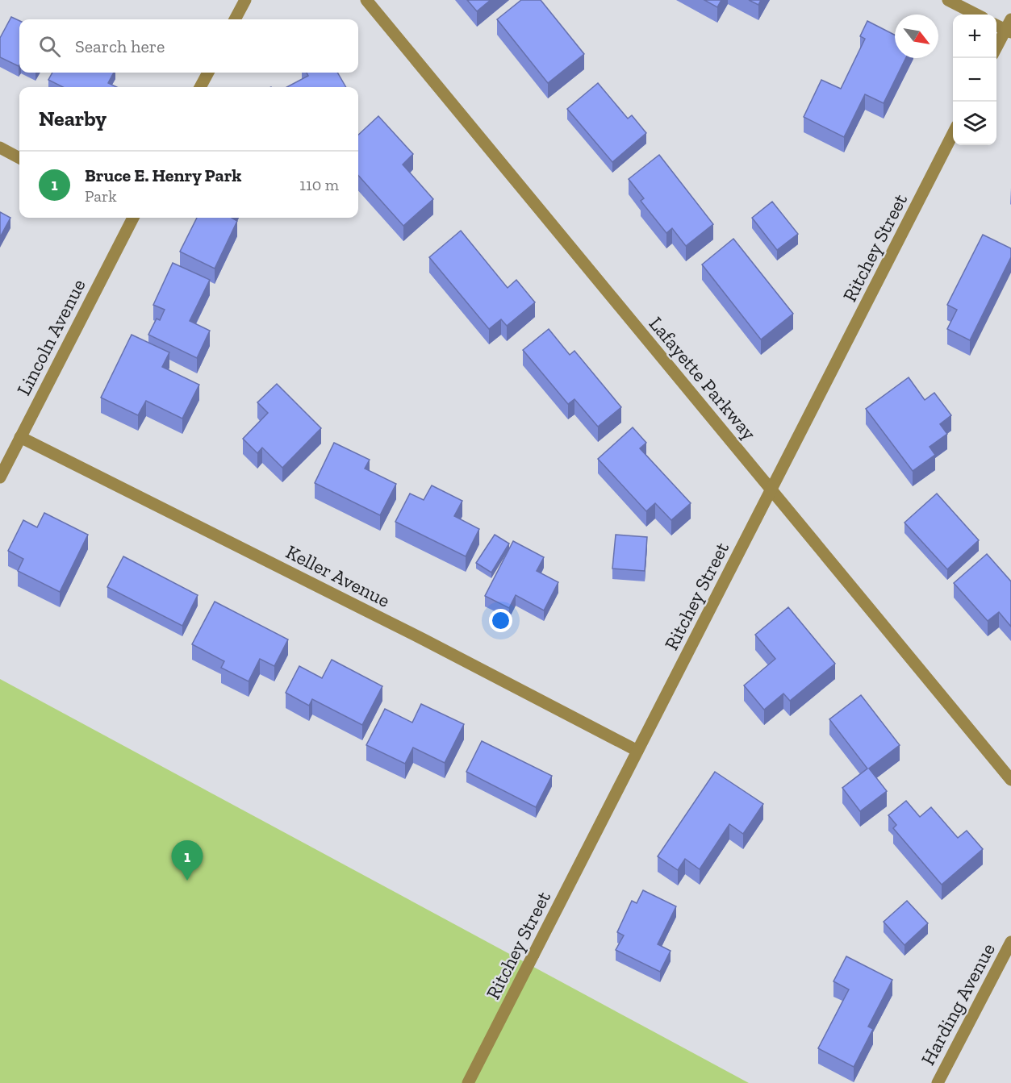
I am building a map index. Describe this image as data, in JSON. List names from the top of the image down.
{
  "streets": {
    "street": [
      "Ritchey Street",
      "Lincoln Avenue",
      "Lafayette Parkway",
      "Keller Avenue",
      "Harding Avenue"
    ]
  },
  "crossings": [
    ["Ritchey Street", "Lafayette Parkway"],
    ["Ritchey Street", "Keller Avenue"],
    ["Lincoln Avenue", "Keller Avenue"]
  ],
  "north": "bottom right",
  "page": {
    "map_buttons": ["+", "−"],
    "search": "Search here",
    "heading": "Nearby",
    "list": [
      {
        "mark": "1",
        "name": "Bruce E. Henry Park",
        "note": "Park",
        "value": "110 m"
      }
    ],
    "pins": "1"
  }
}
